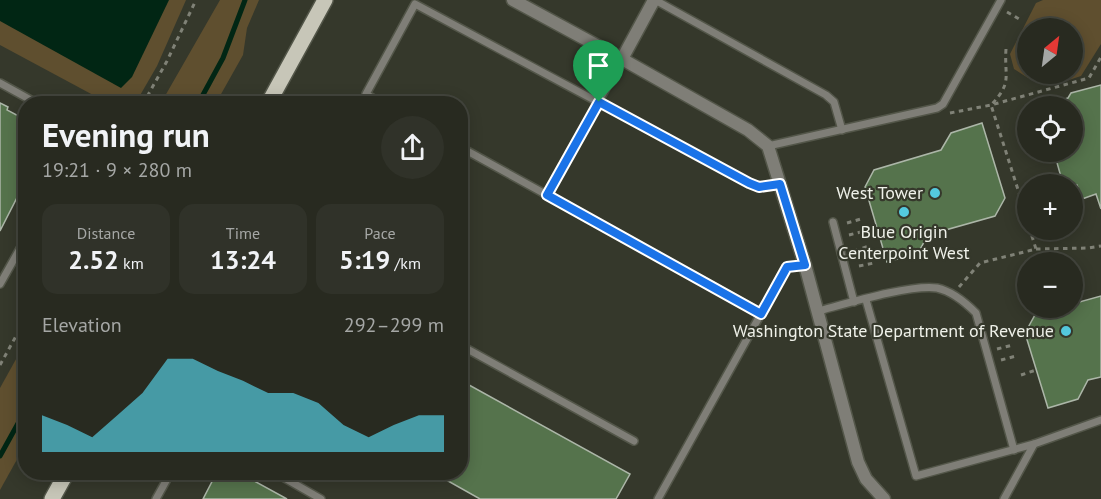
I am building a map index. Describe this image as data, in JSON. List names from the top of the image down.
{
  "places": ["West Tower", "Blue Origin Centerpoint West", "Washington State Department of Revenue"],
  "north": "top right",
  "page": {
    "map_buttons": ["+", "−"],
    "heading": ["Evening run", "19:21 · 9 × 280 m"],
    "stats": [
      ["Distance", "2.52 km"],
      ["Time", "13:24"],
      ["Pace", "5:19 /km"]
    ],
    "chart": ["Elevation", "292–299 m"]
  }
}
